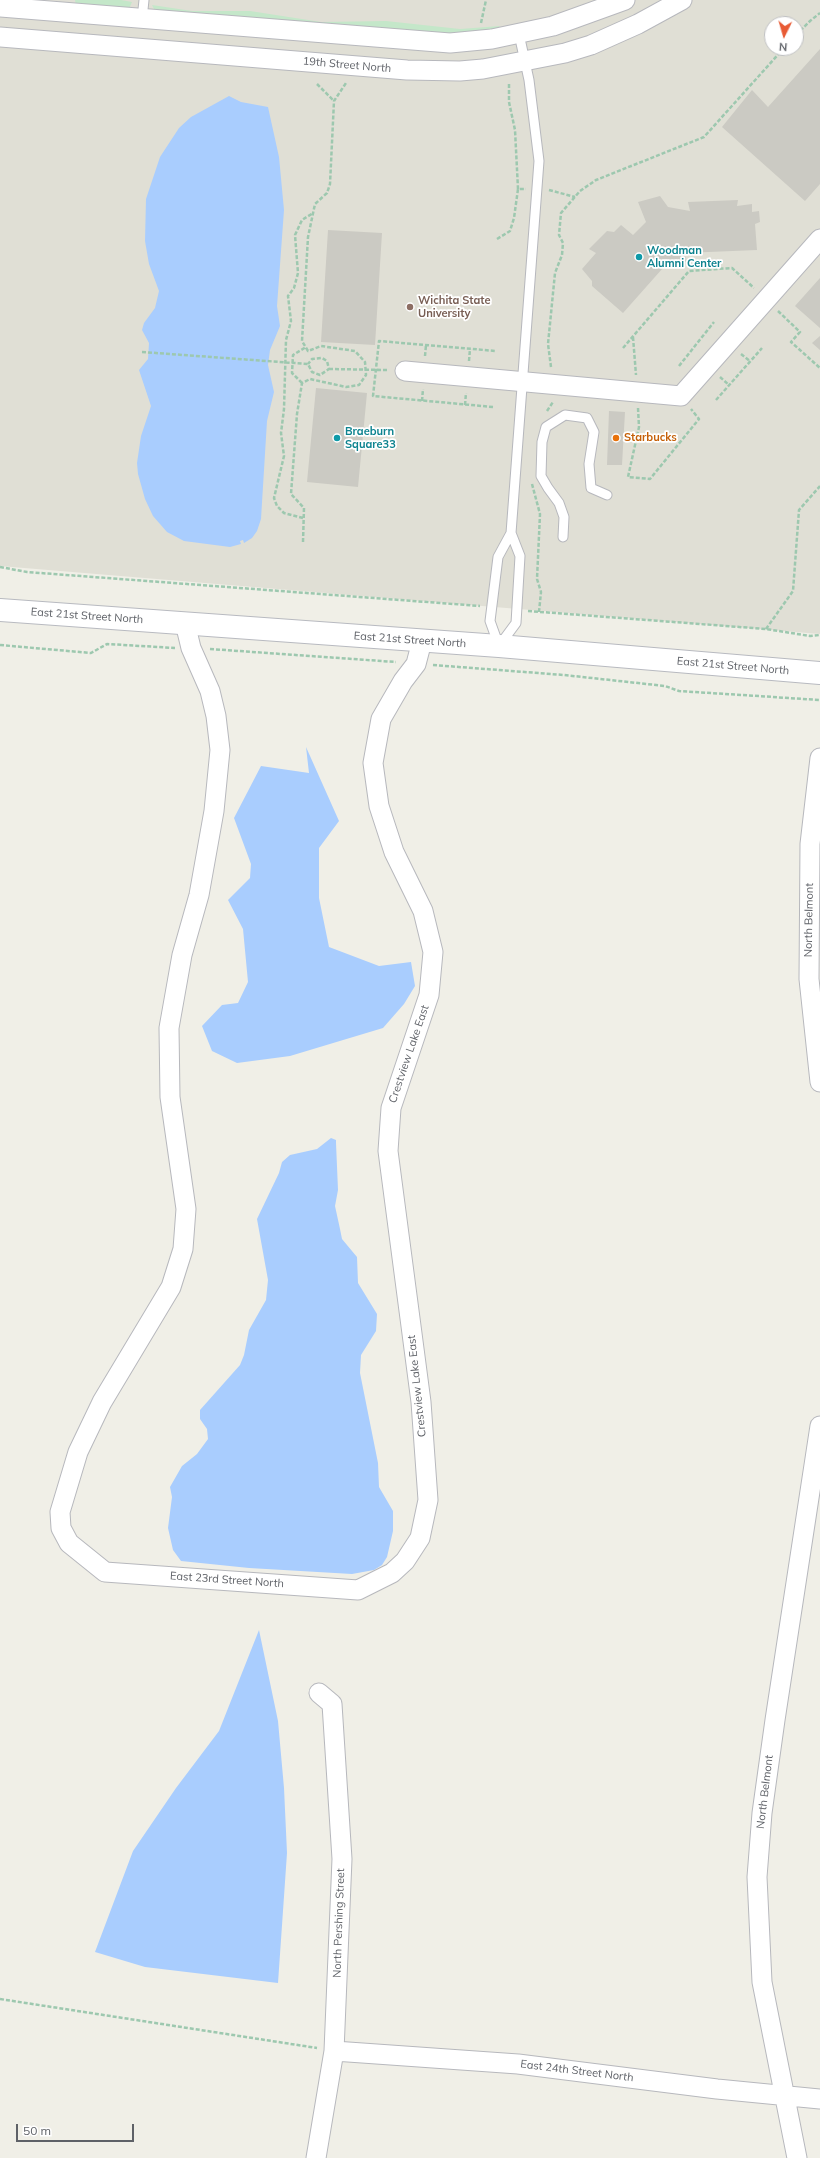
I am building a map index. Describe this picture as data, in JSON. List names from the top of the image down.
{
  "streets": {
    "main road": ["East 21st Street North"],
    "street": [
      "19th Street North",
      "North Belmont",
      "Crestview Lake East",
      "East 23rd Street North",
      "North Pershing Street",
      "East 24th Street North"
    ]
  },
  "crossings": [
    ["East 21st Street North", "Crestview Lake East"],
    ["East 21st Street North", "East 23rd Street North"],
    ["North Belmont", "East 24th Street North"],
    ["Crestview Lake East", "East 23rd Street North"],
    ["North Pershing Street", "East 24th Street North"]
  ],
  "places": [
    "Woodman Alumni Center",
    "Wichita State University",
    "Braeburn Square33",
    "Starbucks"
  ],
  "scale_bar": "50 m",
  "north": "bottom"
}
